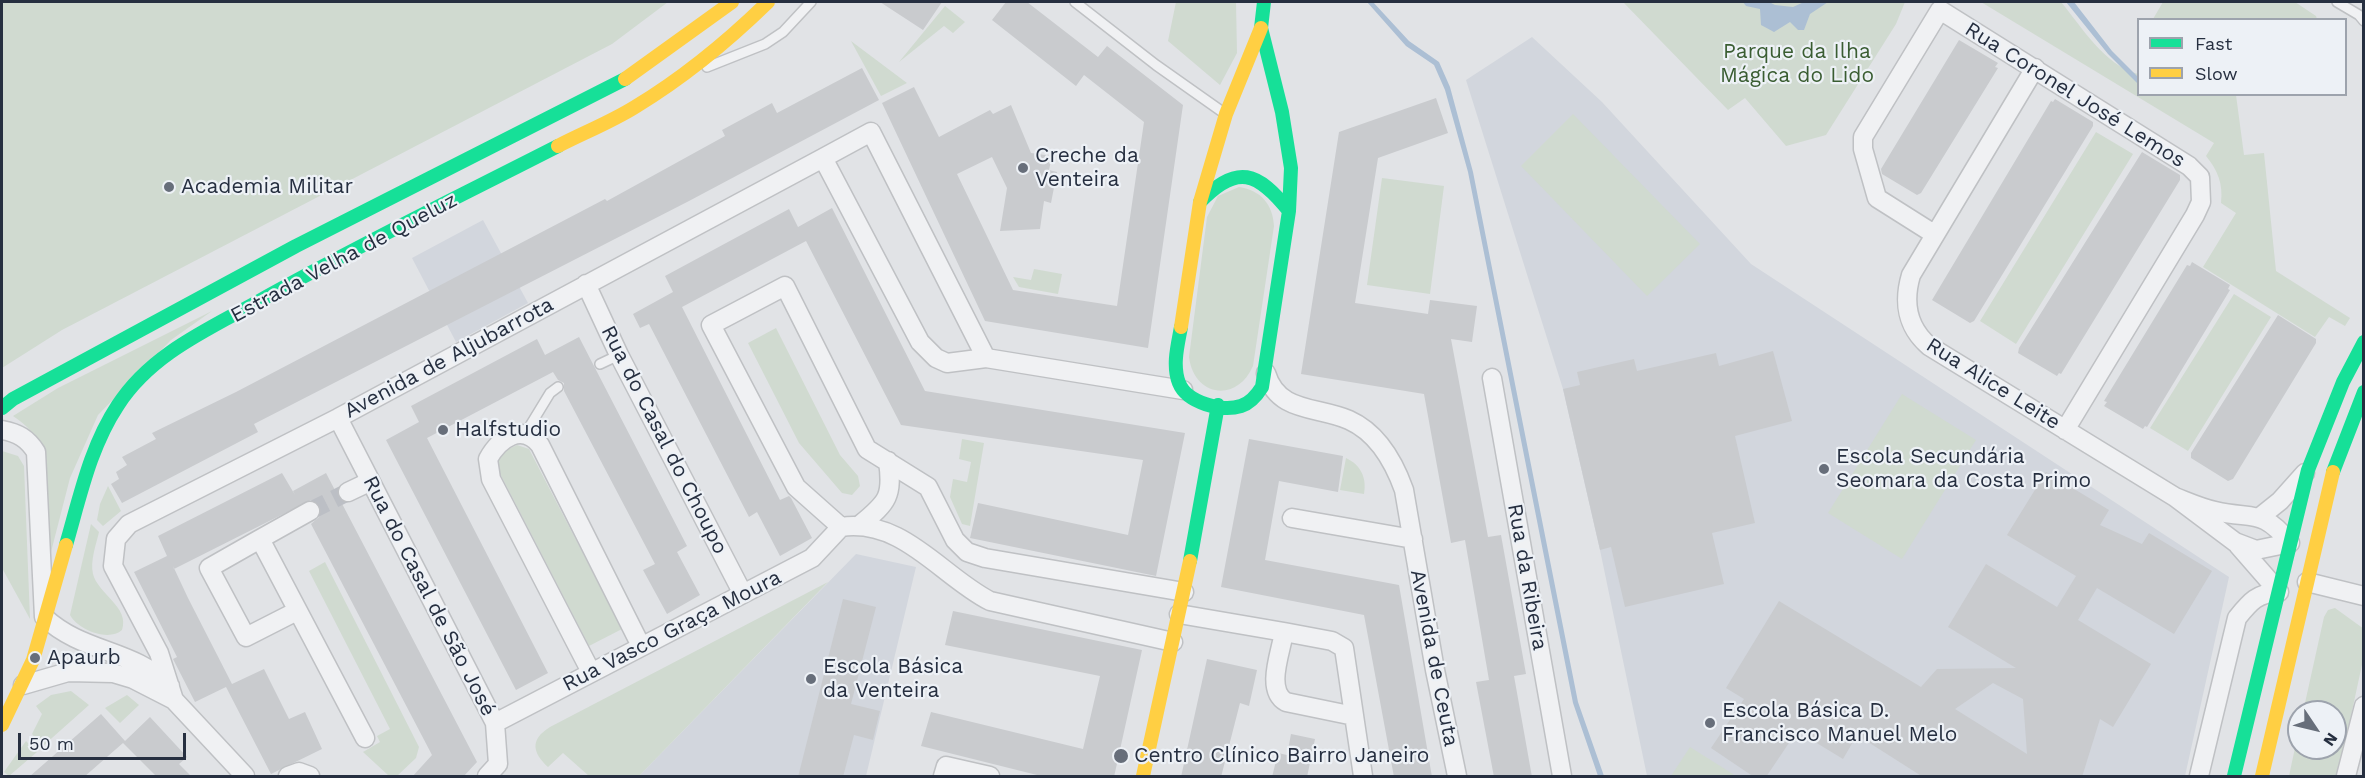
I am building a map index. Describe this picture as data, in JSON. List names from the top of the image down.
{
  "streets": {
    "street": [
      "Rua Coronel José Lemos",
      "Estrada Velha de Queluz",
      "Avenida de Aljubarrota",
      "Rua Alice Leite",
      "Rua do Casal do Choupo",
      "Rua da Ribeira",
      "Rua do Casal de São José",
      "Rua Vasco Graça Moura",
      "Avenida de Ceuta"
    ]
  },
  "crossings": [
    ["Rua Coronel José Lemos", "Rua Alice Leite"],
    ["Avenida de Aljubarrota", "Rua do Casal do Choupo"],
    ["Avenida de Aljubarrota", "Rua do Casal de São José"],
    ["Rua do Casal do Choupo", "Rua Vasco Graça Moura"],
    ["Rua do Casal de São José", "Rua Vasco Graça Moura"]
  ],
  "parks": ["Parque da Ilha Mágica do Lido"],
  "places": [
    "Creche da Venteira",
    "Academia Militar",
    "Halfstudio",
    "Escola Secundária Seomara da Costa Primo",
    "Apaurb",
    "Escola Básica da Venteira",
    "Escola Básica D. Francisco Manuel Melo",
    "Centro Clínico Bairro Janeiro"
  ],
  "legend": ["Fast", "Slow"],
  "scale_bar": "50 m",
  "north": "bottom right"
}
